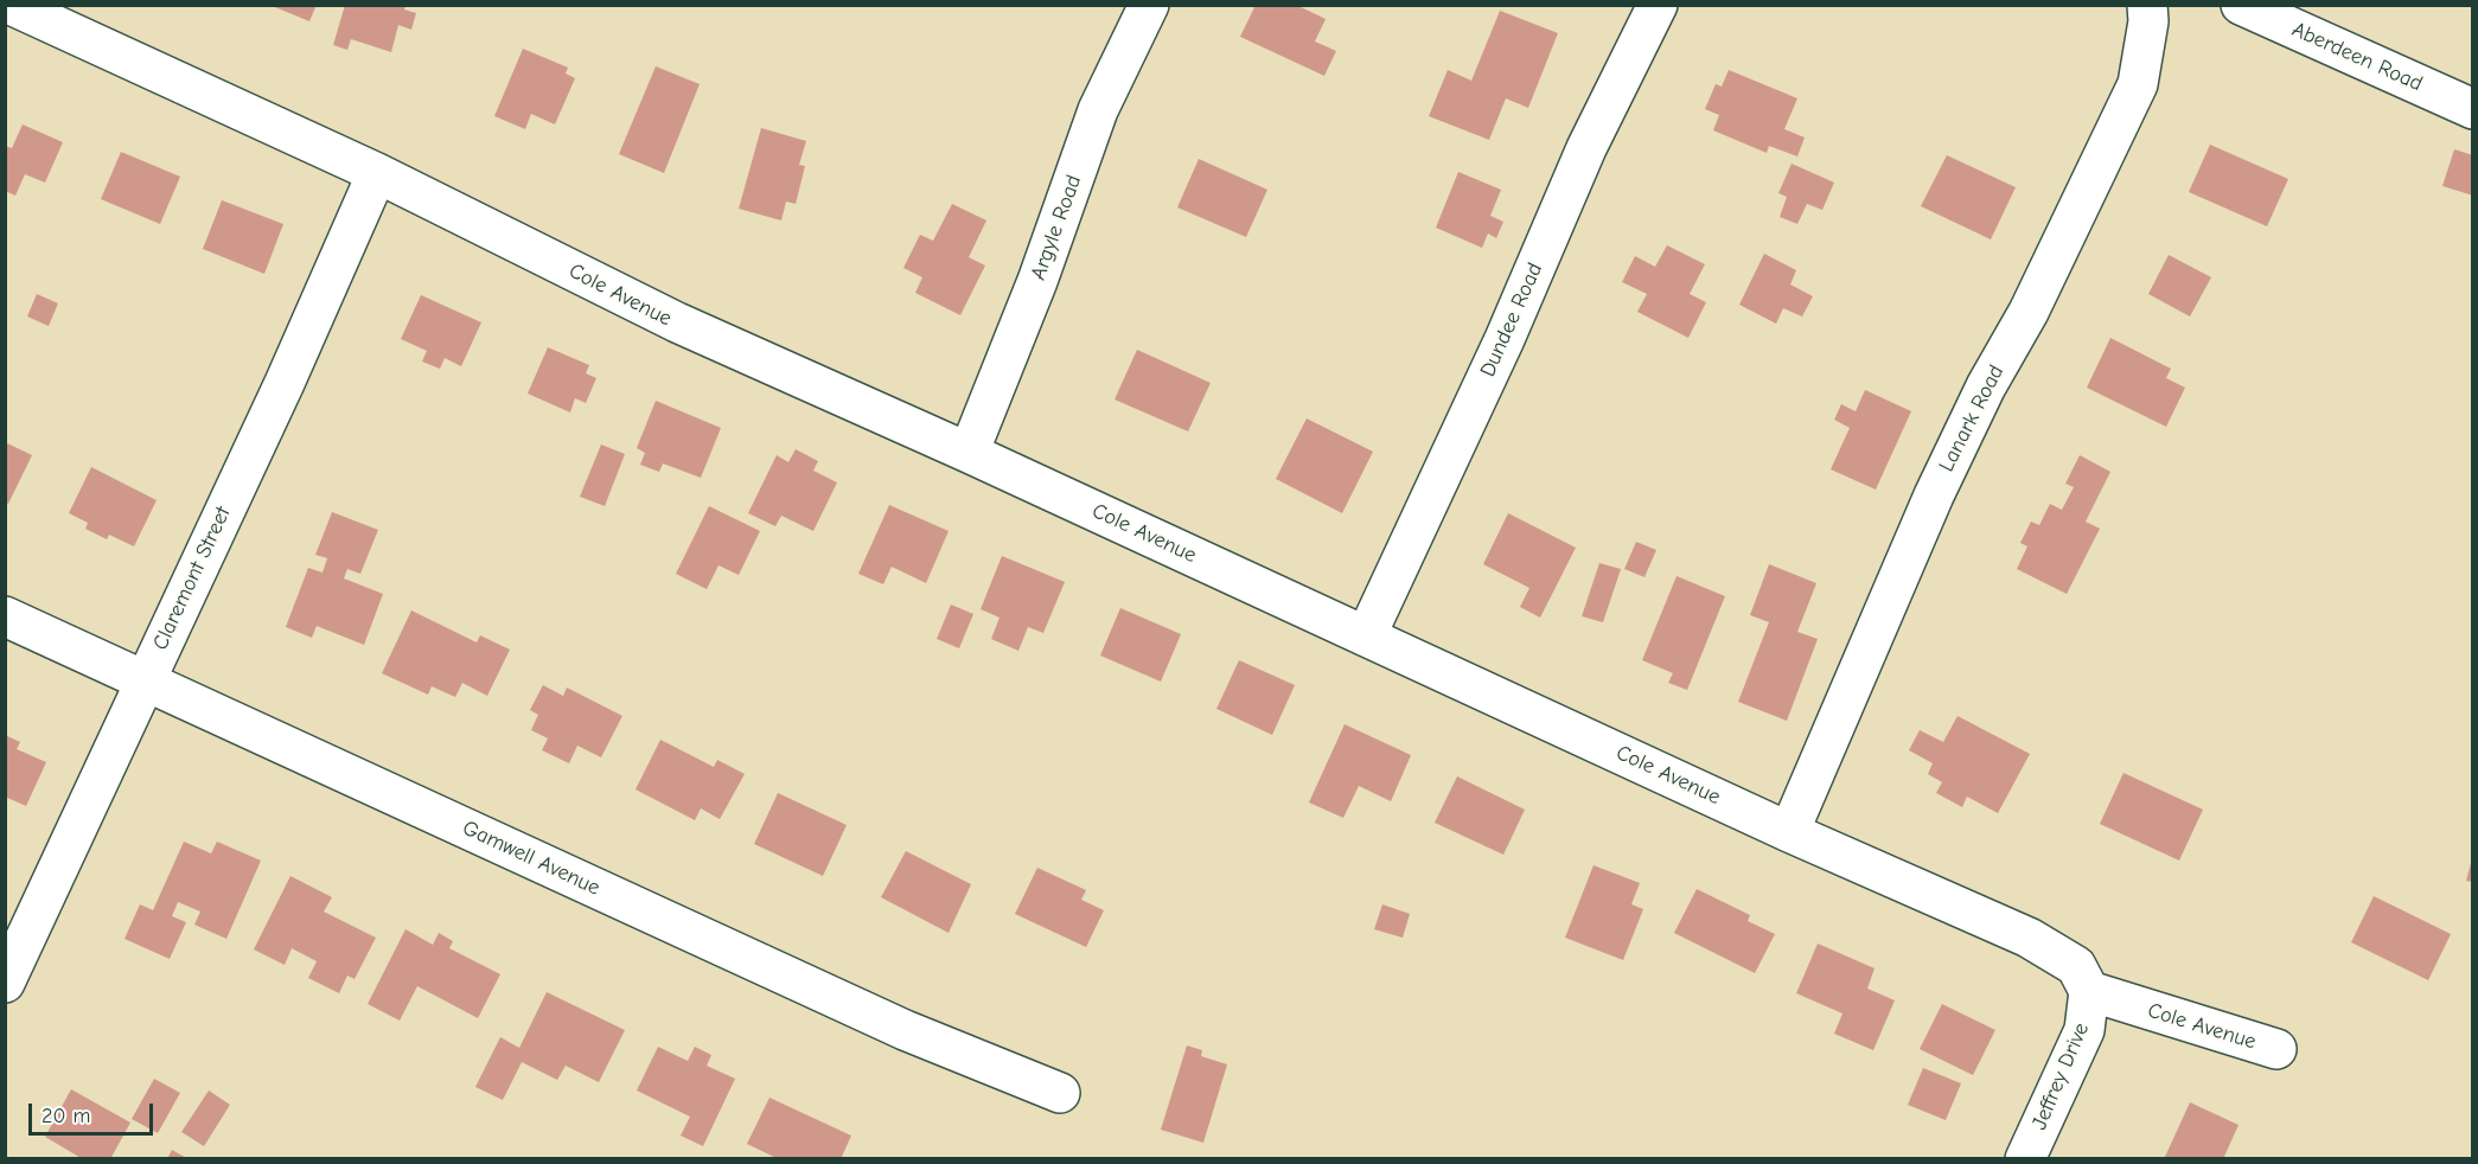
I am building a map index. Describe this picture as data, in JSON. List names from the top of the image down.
{
  "streets": {
    "street": [
      "Aberdeen Road",
      "Argyle Road",
      "Cole Avenue",
      "Dundee Road",
      "Lanark Road",
      "Claremont Street",
      "Gamwell Avenue",
      "Jeffrey Drive"
    ]
  },
  "crossings": [
    ["Argyle Road", "Cole Avenue"],
    ["Cole Avenue", "Dundee Road"],
    ["Cole Avenue", "Lanark Road"],
    ["Cole Avenue", "Claremont Street"],
    ["Cole Avenue", "Jeffrey Drive"],
    ["Claremont Street", "Gamwell Avenue"]
  ],
  "scale_bar": "20 m"
}
